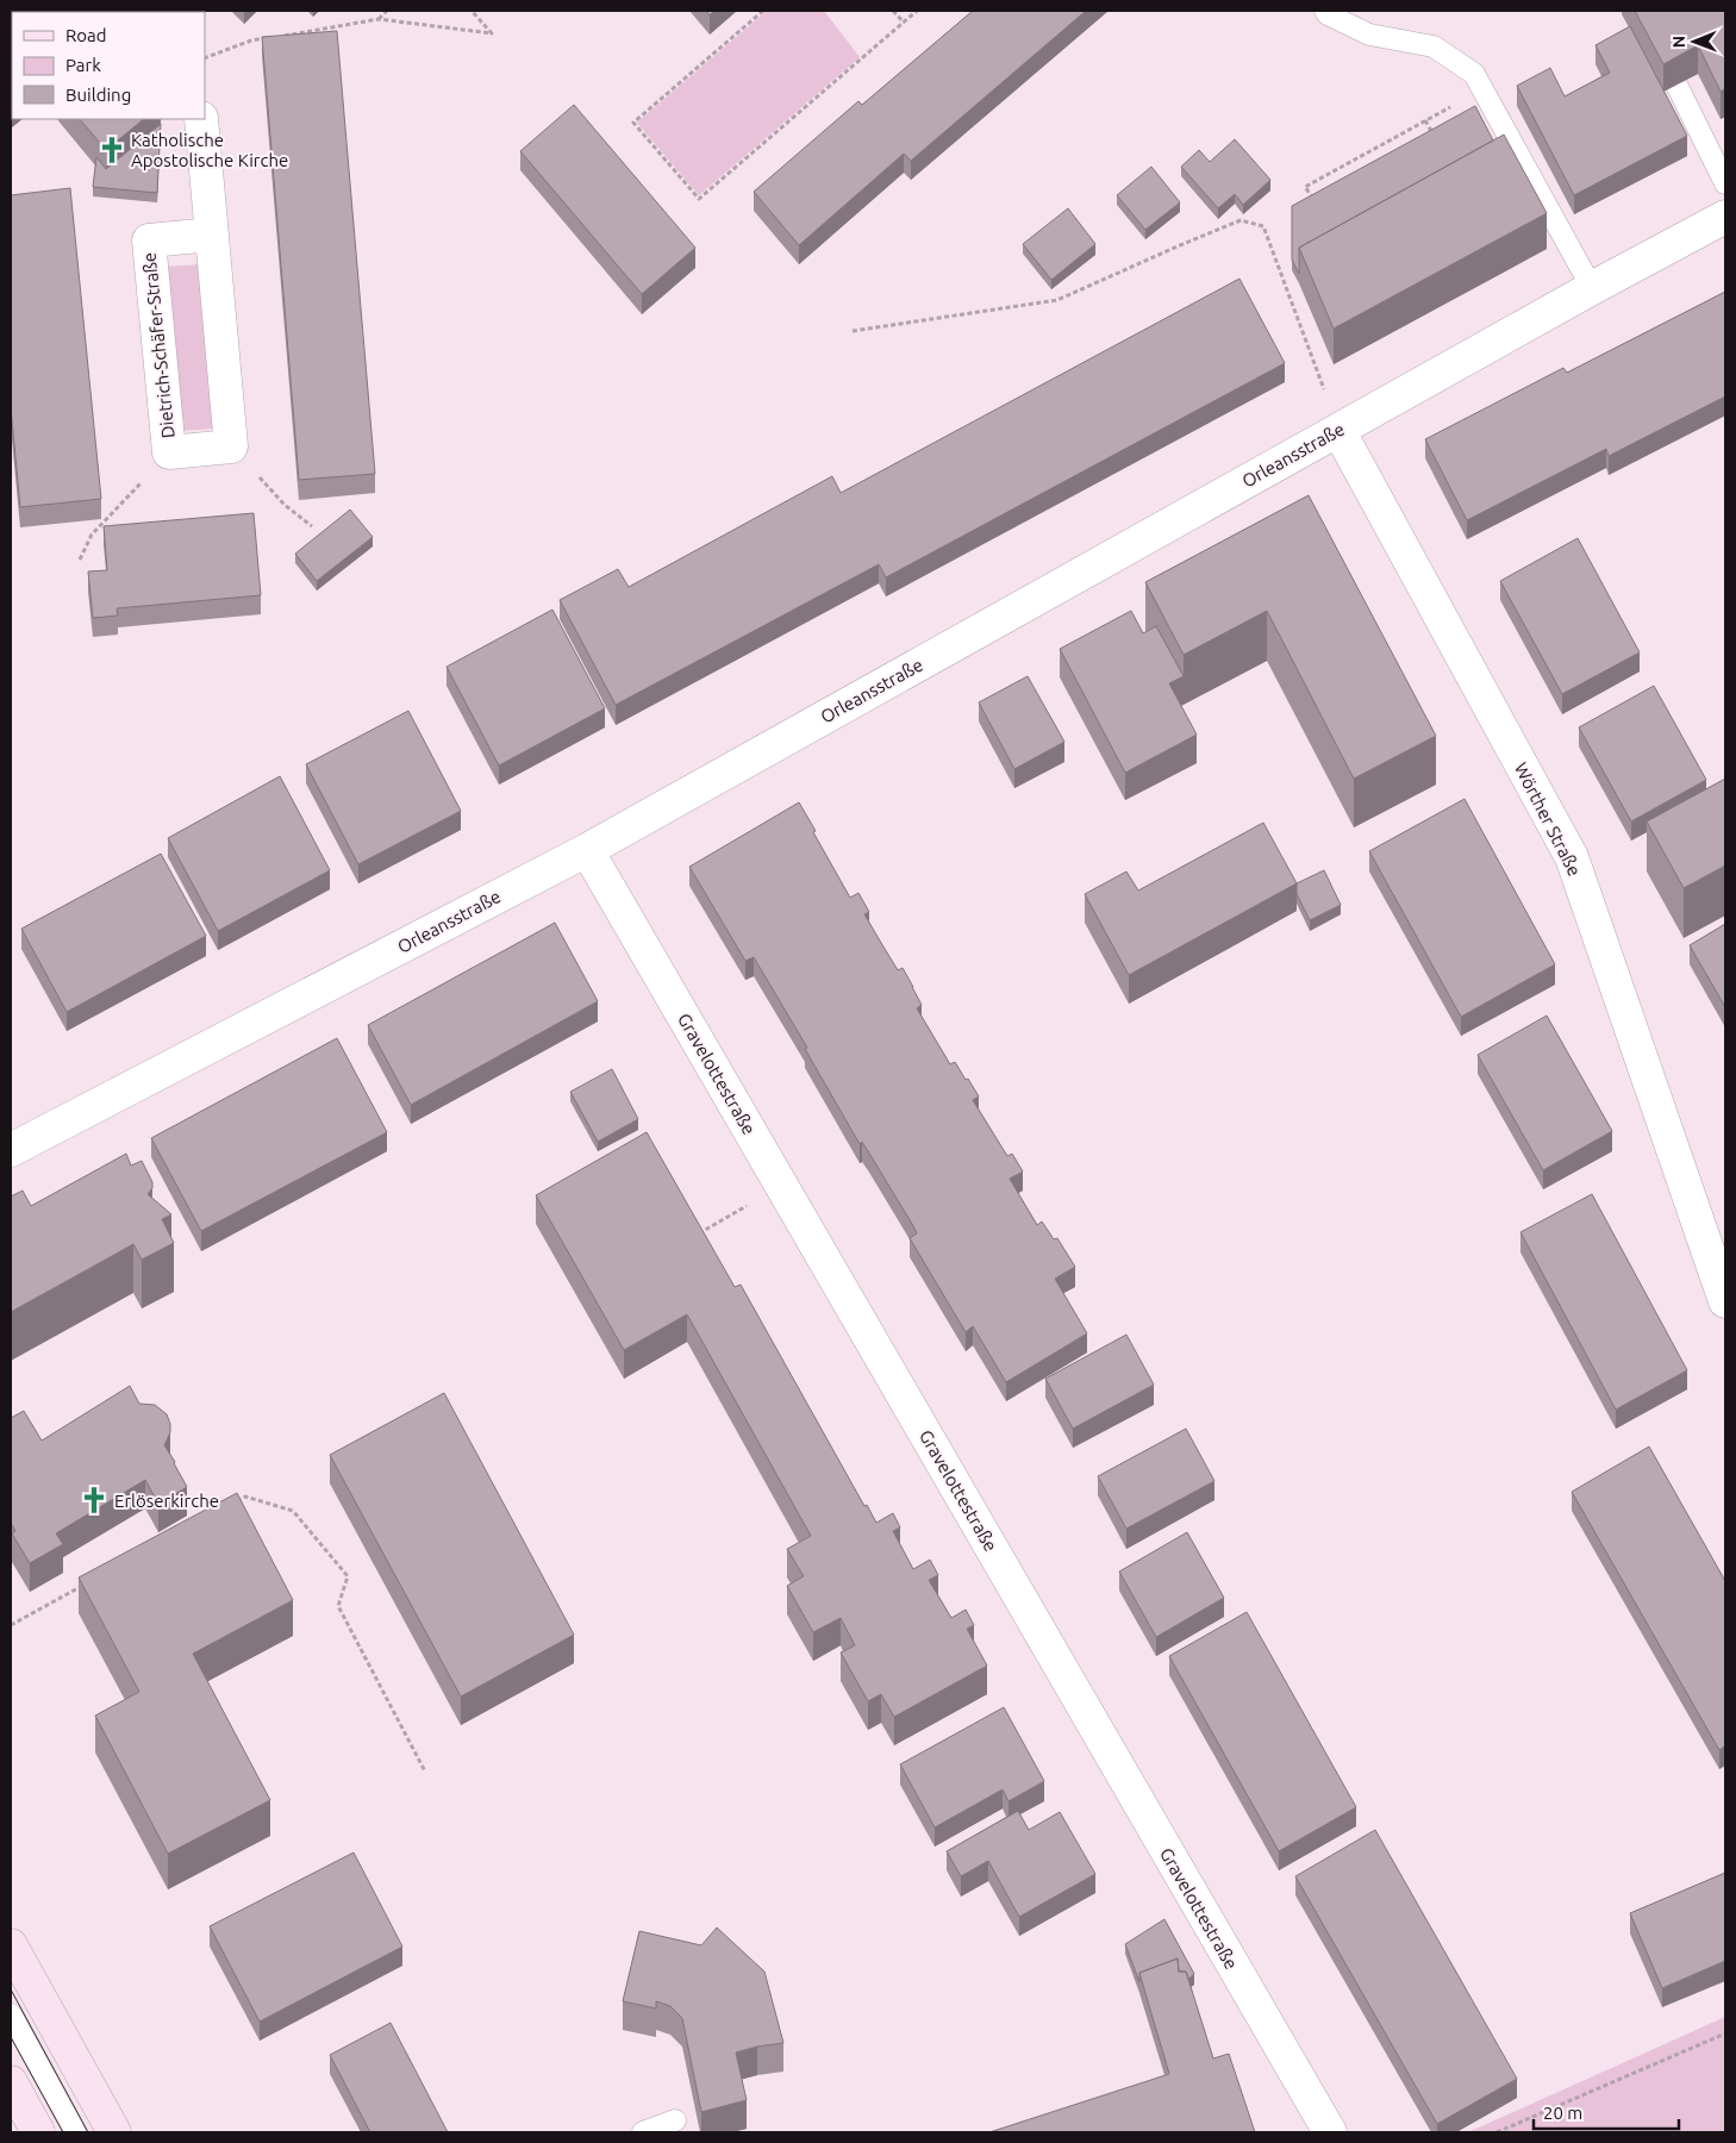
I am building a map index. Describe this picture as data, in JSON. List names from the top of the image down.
{
  "streets": {
    "street": [
      "Dietrich-Schäfer-Straße",
      "Orleansstraße",
      "Wörther Straße",
      "Gravelottestraße"
    ]
  },
  "crossings": [
    ["Orleansstraße", "Wörther Straße"],
    ["Orleansstraße", "Gravelottestraße"]
  ],
  "places": {
    "church": ["Katholische Apostolische Kirche", "Erlöserkirche"]
  },
  "legend": ["Road", "Park", "Building"],
  "scale_bar": "20 m",
  "north": "left"
}
